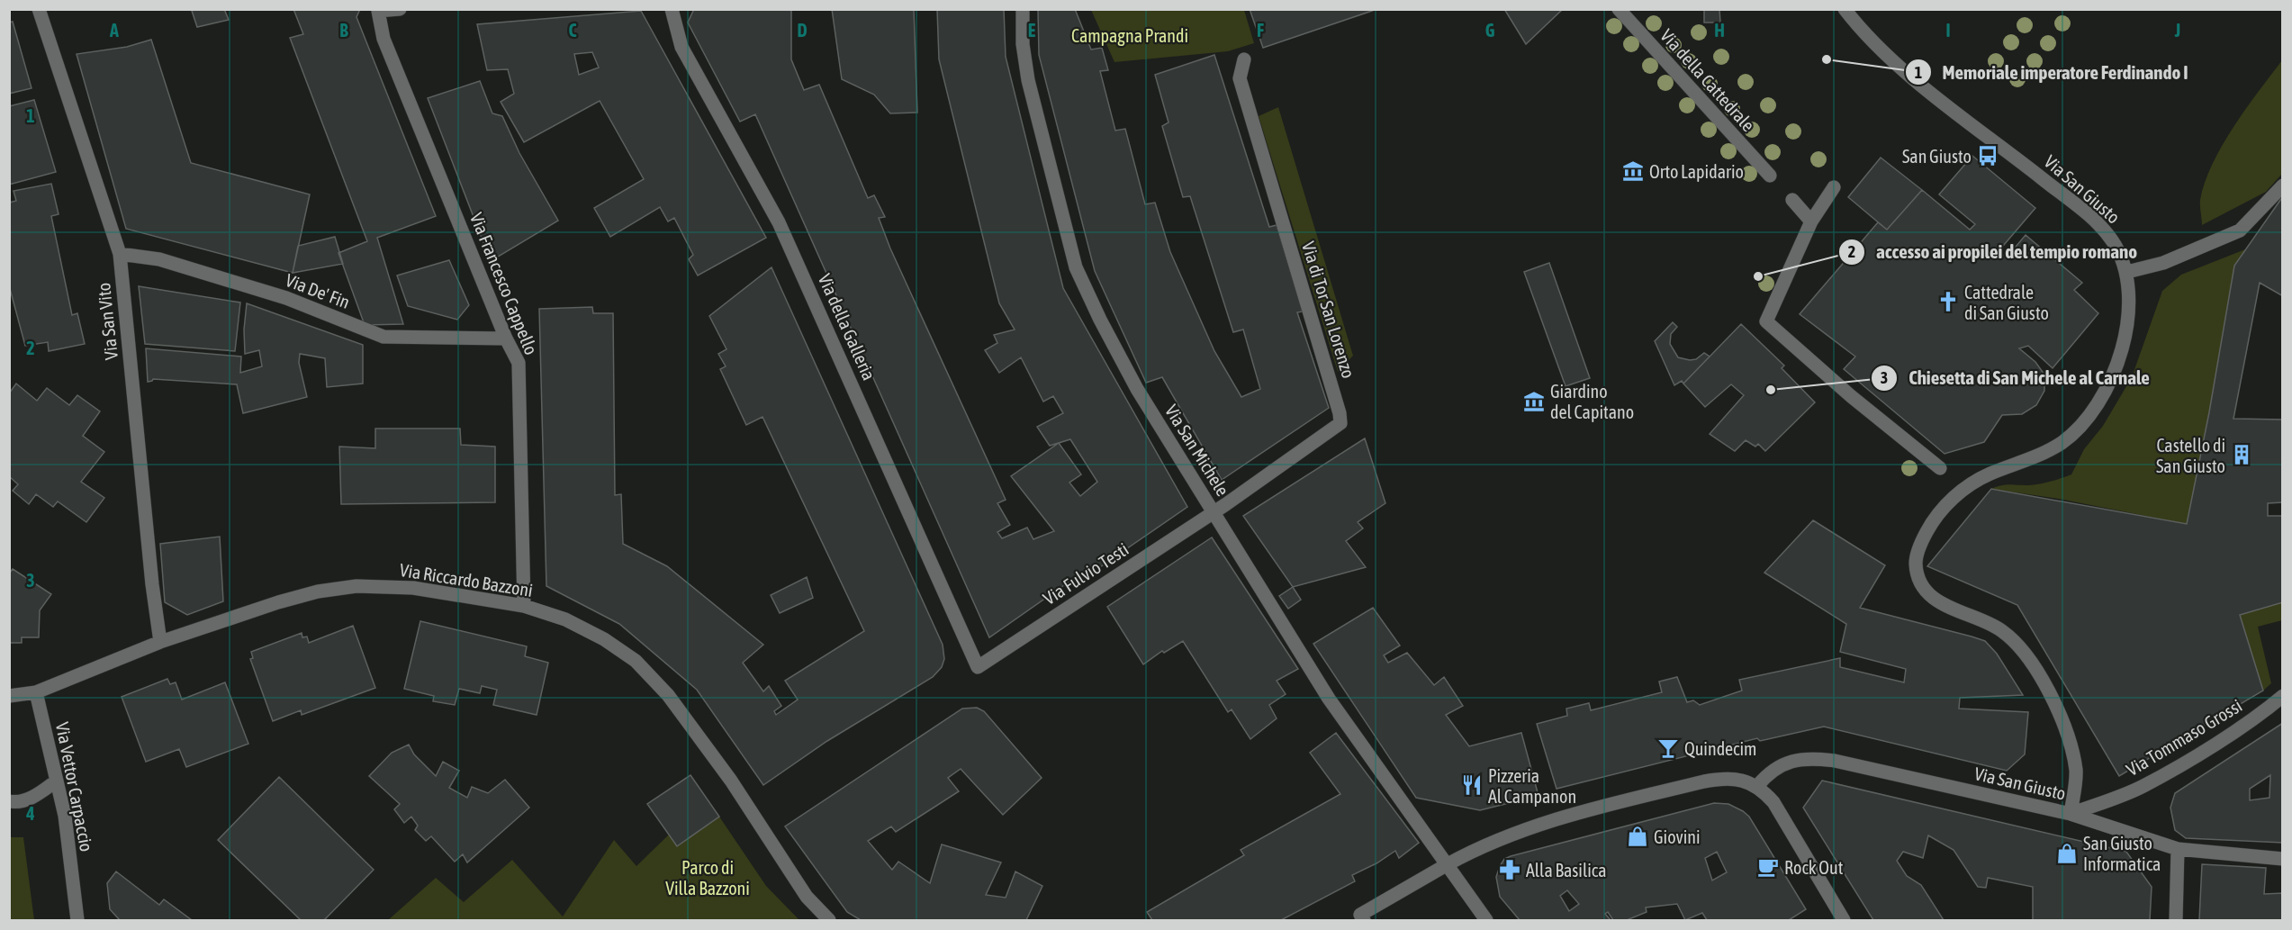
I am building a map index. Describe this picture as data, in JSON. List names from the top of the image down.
{
  "streets": {
    "street": [
      "Via della Cattedrale",
      "Via San Giusto",
      "Via Francesco Cappello",
      "Via De' Fin",
      "Via di Tor San Lorenzo",
      "Via San Vito",
      "Via della Galleria",
      "Via San Michele",
      "Via Fulvio Testi",
      "Via Riccardo Bazzoni",
      "Via Tommaso Grossi",
      "Via Vettor Carpaccio"
    ]
  },
  "crossings": [
    ["Via San Giusto", "Via Tommaso Grossi"],
    ["Via Francesco Cappello", "Via De' Fin"],
    ["Via Francesco Cappello", "Via Riccardo Bazzoni"],
    ["Via De' Fin", "Via San Vito"],
    ["Via di Tor San Lorenzo", "Via San Michele"],
    ["Via di Tor San Lorenzo", "Via Fulvio Testi"],
    ["Via San Vito", "Via Riccardo Bazzoni"],
    ["Via della Galleria", "Via Fulvio Testi"],
    ["Via San Michele", "Via Fulvio Testi"],
    ["Via Riccardo Bazzoni", "Via Vettor Carpaccio"]
  ],
  "parks": ["Campagna Prandi", "Parco di Villa Bazzoni"],
  "places": {
    "other": ["Memoriale imperatore Ferdinando I", "accesso ai propilei del tempio romano", "Chiesetta di San Michele al Carnale"],
    "bus stop": ["San Giusto"],
    "museum": ["Orto Lapidario", "Giardino del Capitano"],
    "church": ["Cattedrale di San Giusto"],
    "building": ["Castello di San Giusto"],
    "bar": ["Quindecim"],
    "restaurant": ["Pizzeria Al Campanon"],
    "shop": ["Giovini", "San Giusto Informatica"],
    "cafe": ["Rock Out"],
    "pharmacy": ["Alla Basilica"]
  },
  "grid": {
    "columns": [
      "A",
      "B",
      "C",
      "D",
      "E",
      "F",
      "G",
      "H",
      "I",
      "J"
    ],
    "rows": [
      "1",
      "2",
      "3",
      "4"
    ]
  }
}
